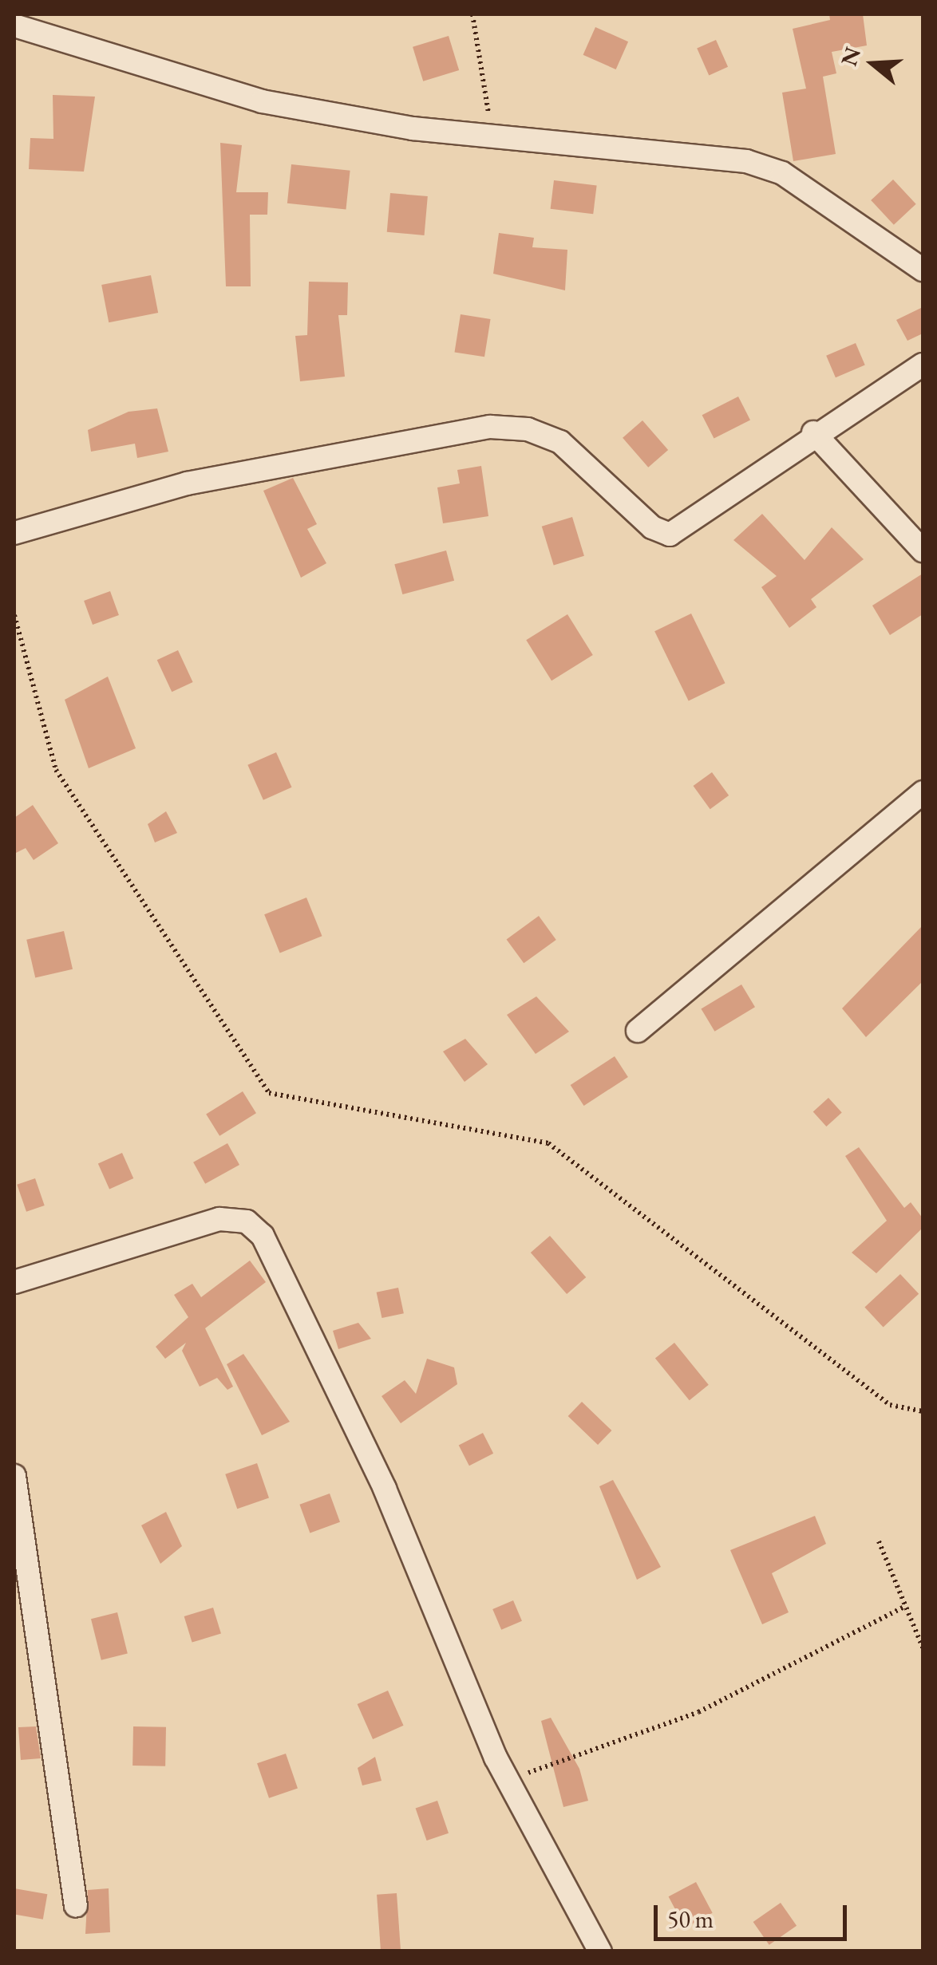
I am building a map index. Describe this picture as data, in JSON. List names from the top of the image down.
{
  "scale_bar": "50 m",
  "north": "left"
}
